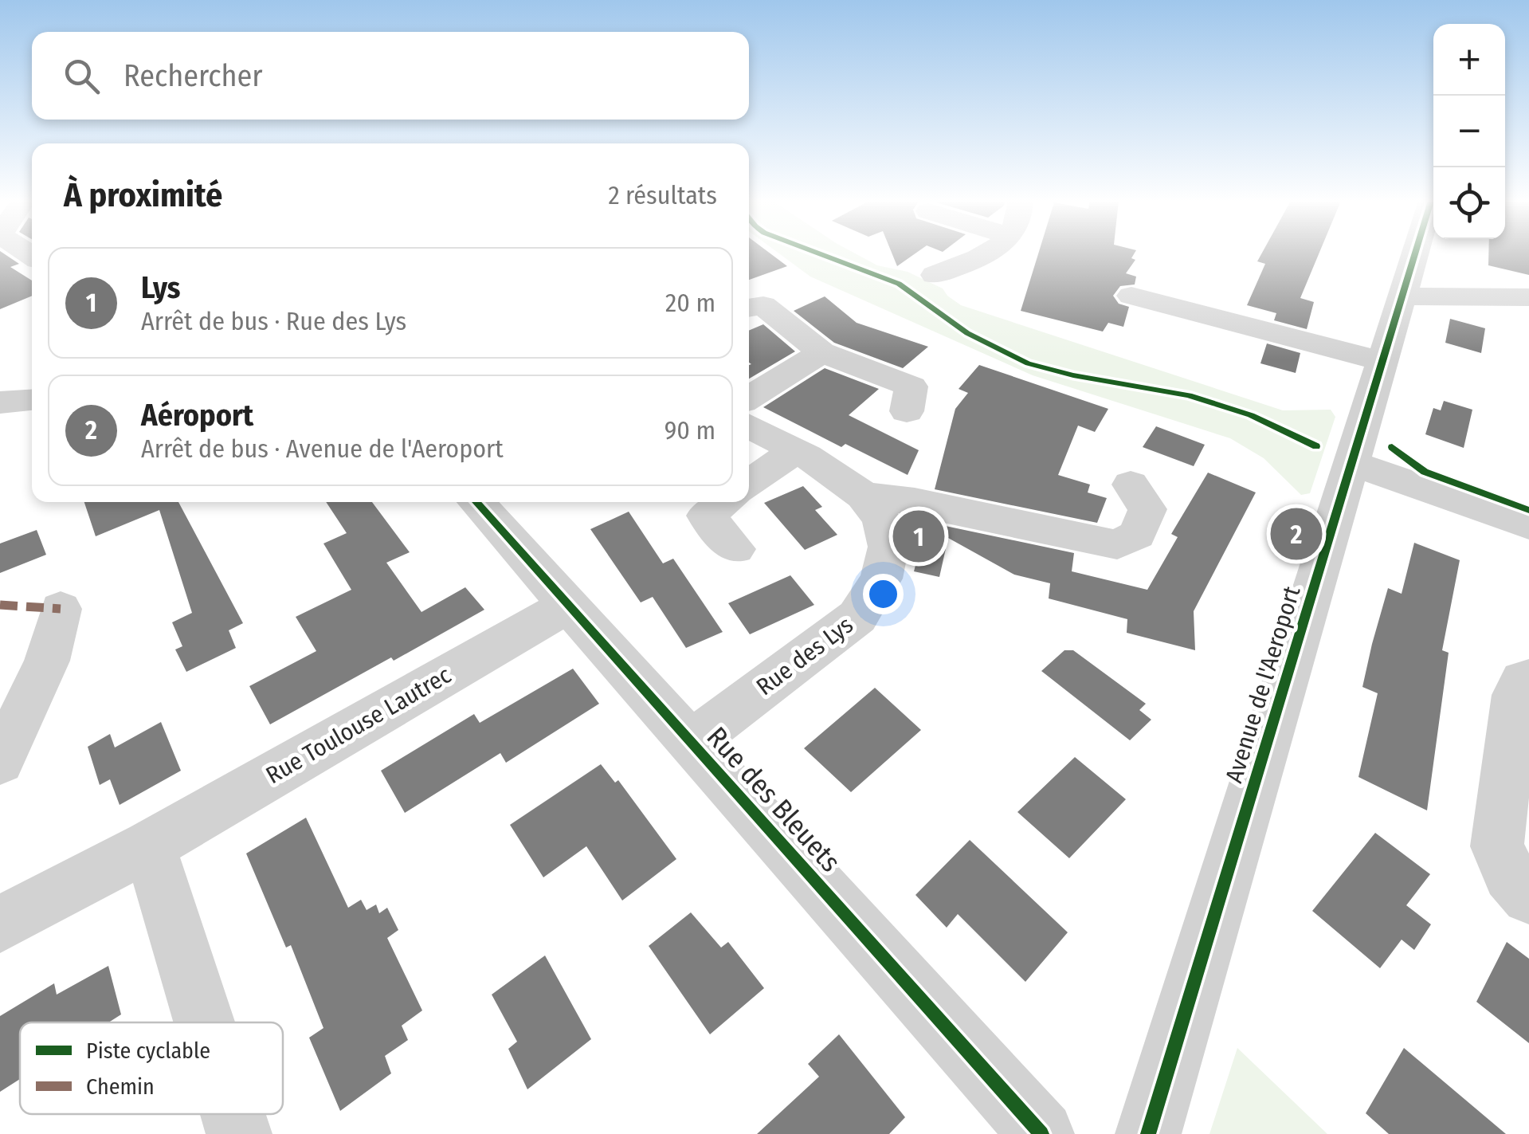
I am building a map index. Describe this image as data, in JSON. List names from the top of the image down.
{
  "streets": {
    "street": [
      "Rue des Lys",
      "Avenue de l'Aeroport",
      "Rue Toulouse Lautrec",
      "Rue des Bleuets"
    ]
  },
  "crossings": [
    ["Rue des Lys", "Rue des Bleuets"],
    ["Rue Toulouse Lautrec", "Rue des Bleuets"]
  ],
  "legend": ["Piste cyclable", "Chemin"],
  "page": {
    "map_buttons": ["+", "−"],
    "search": "Rechercher",
    "heading": ["À proximité", "2 résultats"],
    "list": [
      {
        "mark": "1",
        "name": "Lys",
        "note": "Arrêt de bus · Rue des Lys",
        "value": "20 m"
      },
      {
        "mark": "2",
        "name": "Aéroport",
        "note": "Arrêt de bus · Avenue de l'Aeroport",
        "value": "90 m"
      }
    ],
    "pins": ["2", "1"]
  }
}
